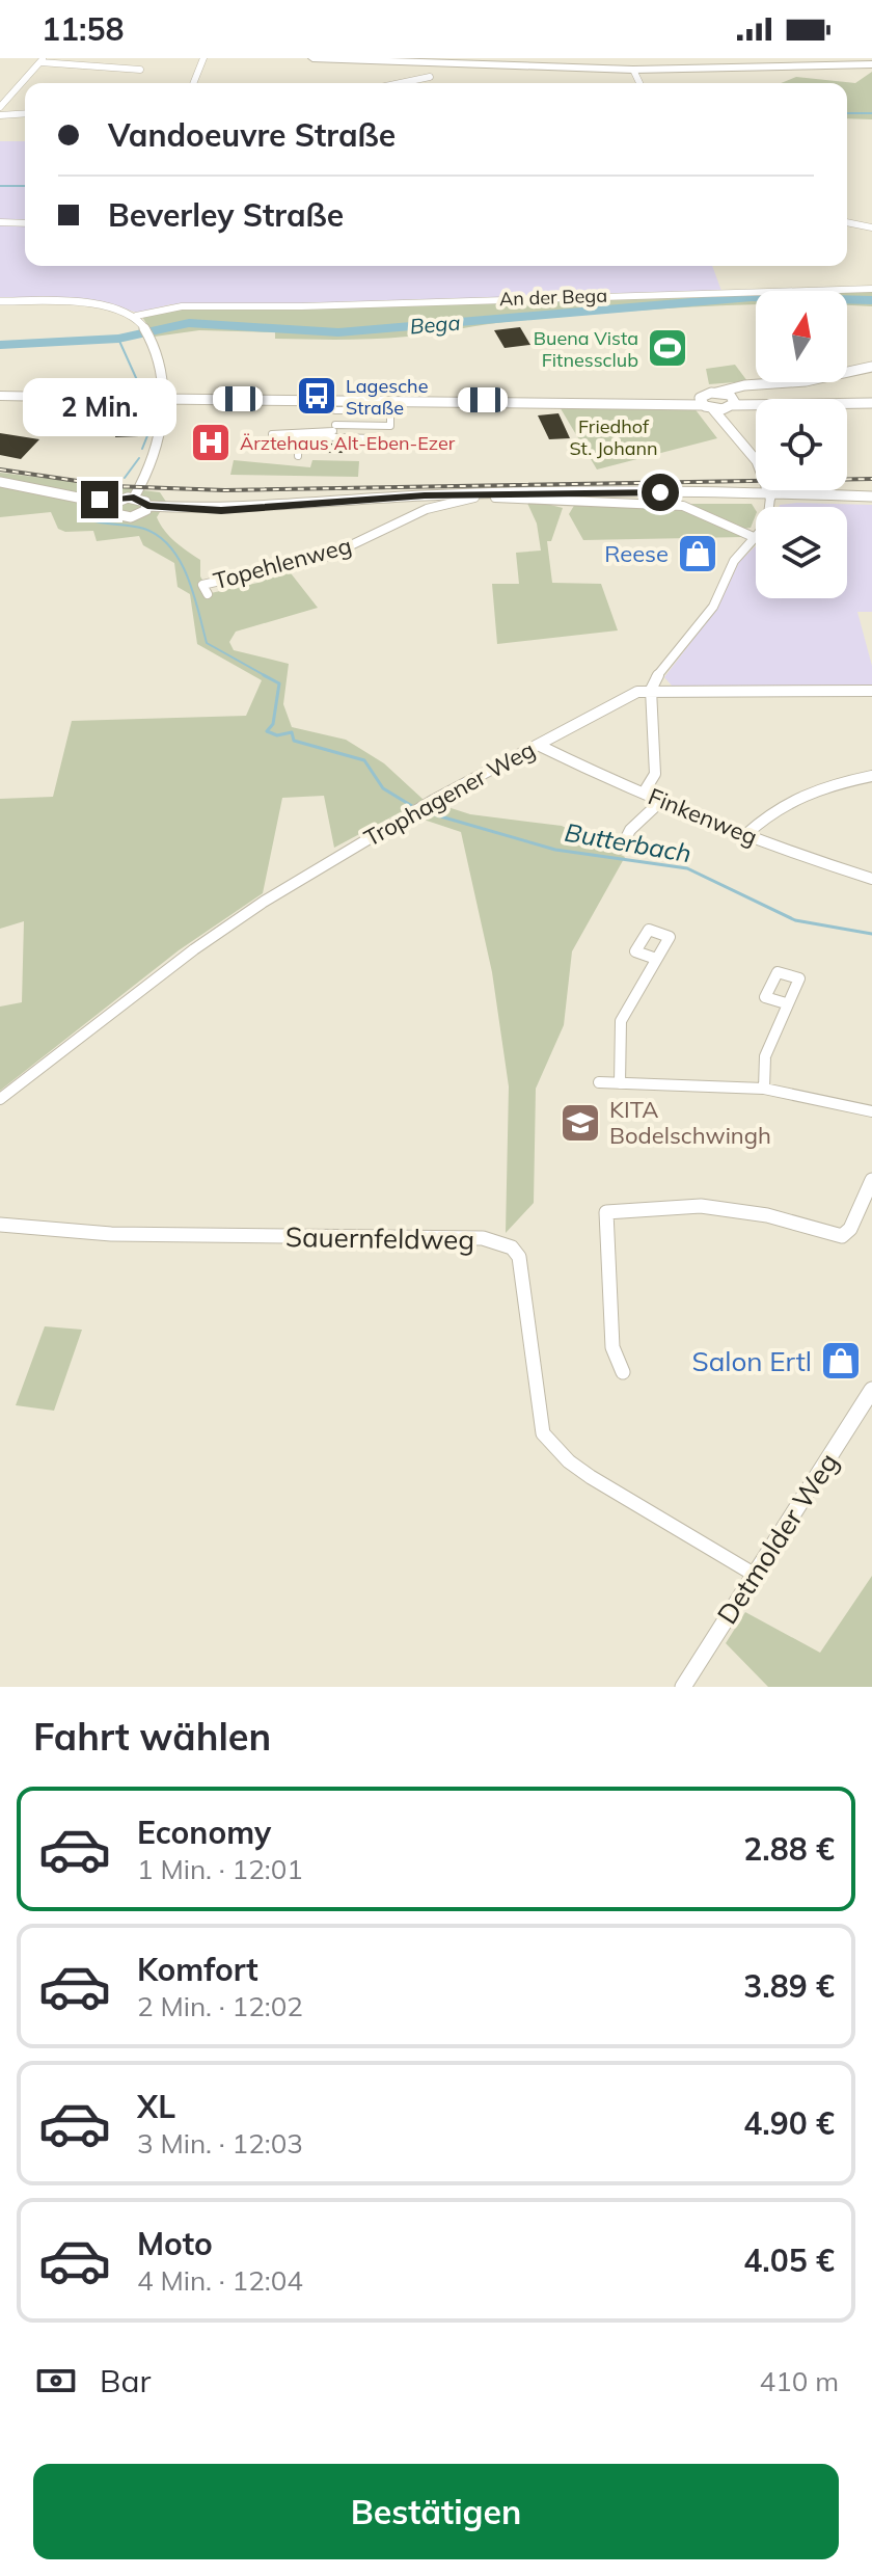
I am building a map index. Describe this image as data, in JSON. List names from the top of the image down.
{
  "streets": {
    "street": [
      "An der Bega",
      "Topehlenweg",
      "Trophagener Weg",
      "Finkenweg",
      "Sauernfeldweg",
      "Detmolder Weg"
    ]
  },
  "crossings": [
    ["Trophagener Weg", "Finkenweg"],
    ["Sauernfeldweg", "Detmolder Weg"]
  ],
  "water": ["Bega", "Butterbach"],
  "parks": ["Friedhof St. Johann"],
  "places": {
    "sports": ["Buena Vista Fitnessclub"],
    "bus stop": ["Lagesche Straße"],
    "hospital": ["Ärztehaus Alt-Eben-Ezer"],
    "shop": ["Reese", "Salon Ertl"],
    "school or university": ["KITA Bodelschwingh"]
  },
  "north": "top",
  "page": {
    "status": "11:58",
    "banner": ["Vandoeuvre Straße", "Beverley Straße"],
    "bubble": "2 Min.",
    "heading": "Fahrt wählen",
    "list": [
      {
        "name": "Economy",
        "note": "1 Min. · 12:01",
        "value": "2.88 €"
      },
      {
        "name": "Komfort",
        "note": "2 Min. · 12:02",
        "value": "3.89 €"
      },
      {
        "name": "XL",
        "note": "3 Min. · 12:03",
        "value": "4.90 €"
      },
      {
        "name": "Moto",
        "note": "4 Min. · 12:04",
        "value": "4.05 €"
      }
    ],
    "pay": ["Bar", "410 m"],
    "buttons": "Bestätigen"
  }
}
